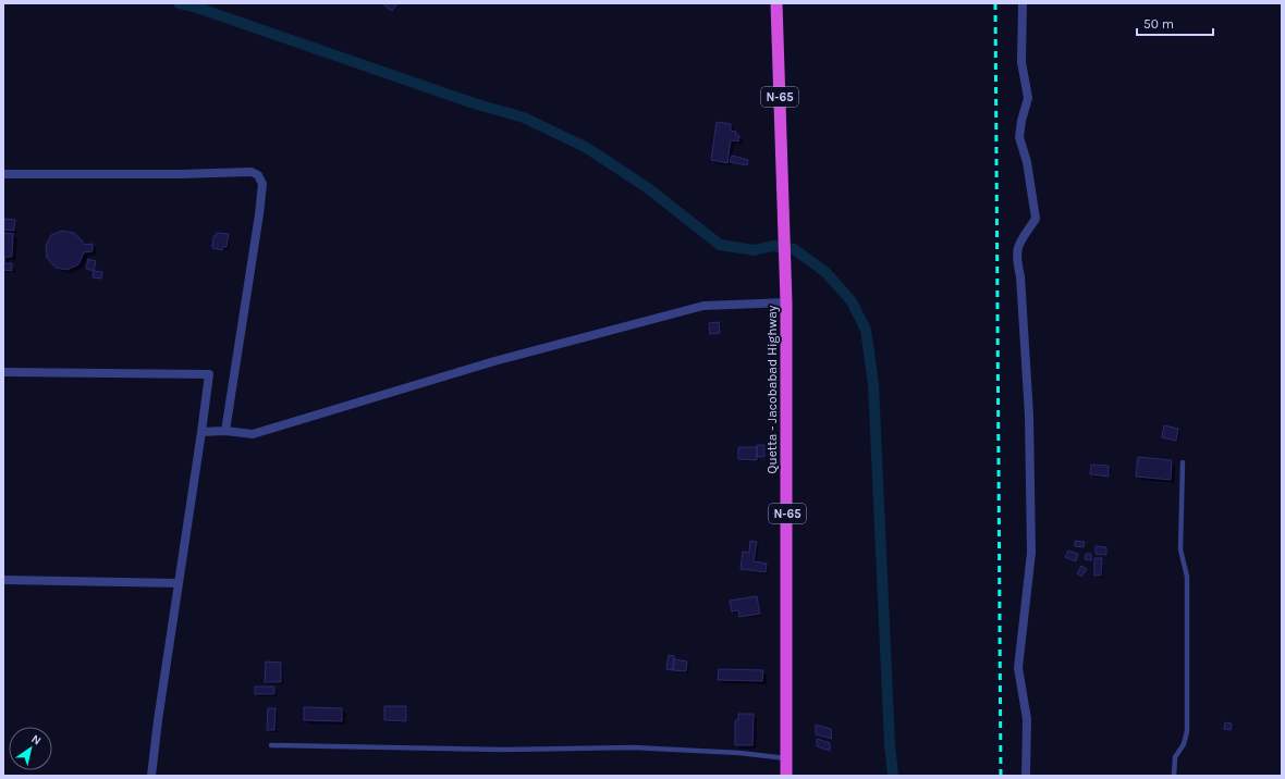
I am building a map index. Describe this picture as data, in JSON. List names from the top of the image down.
{
  "streets": {
    "highway": ["N-65", "Quetta - Jacobabad Highway"]
  },
  "scale_bar": "50 m",
  "north": "top right"
}
